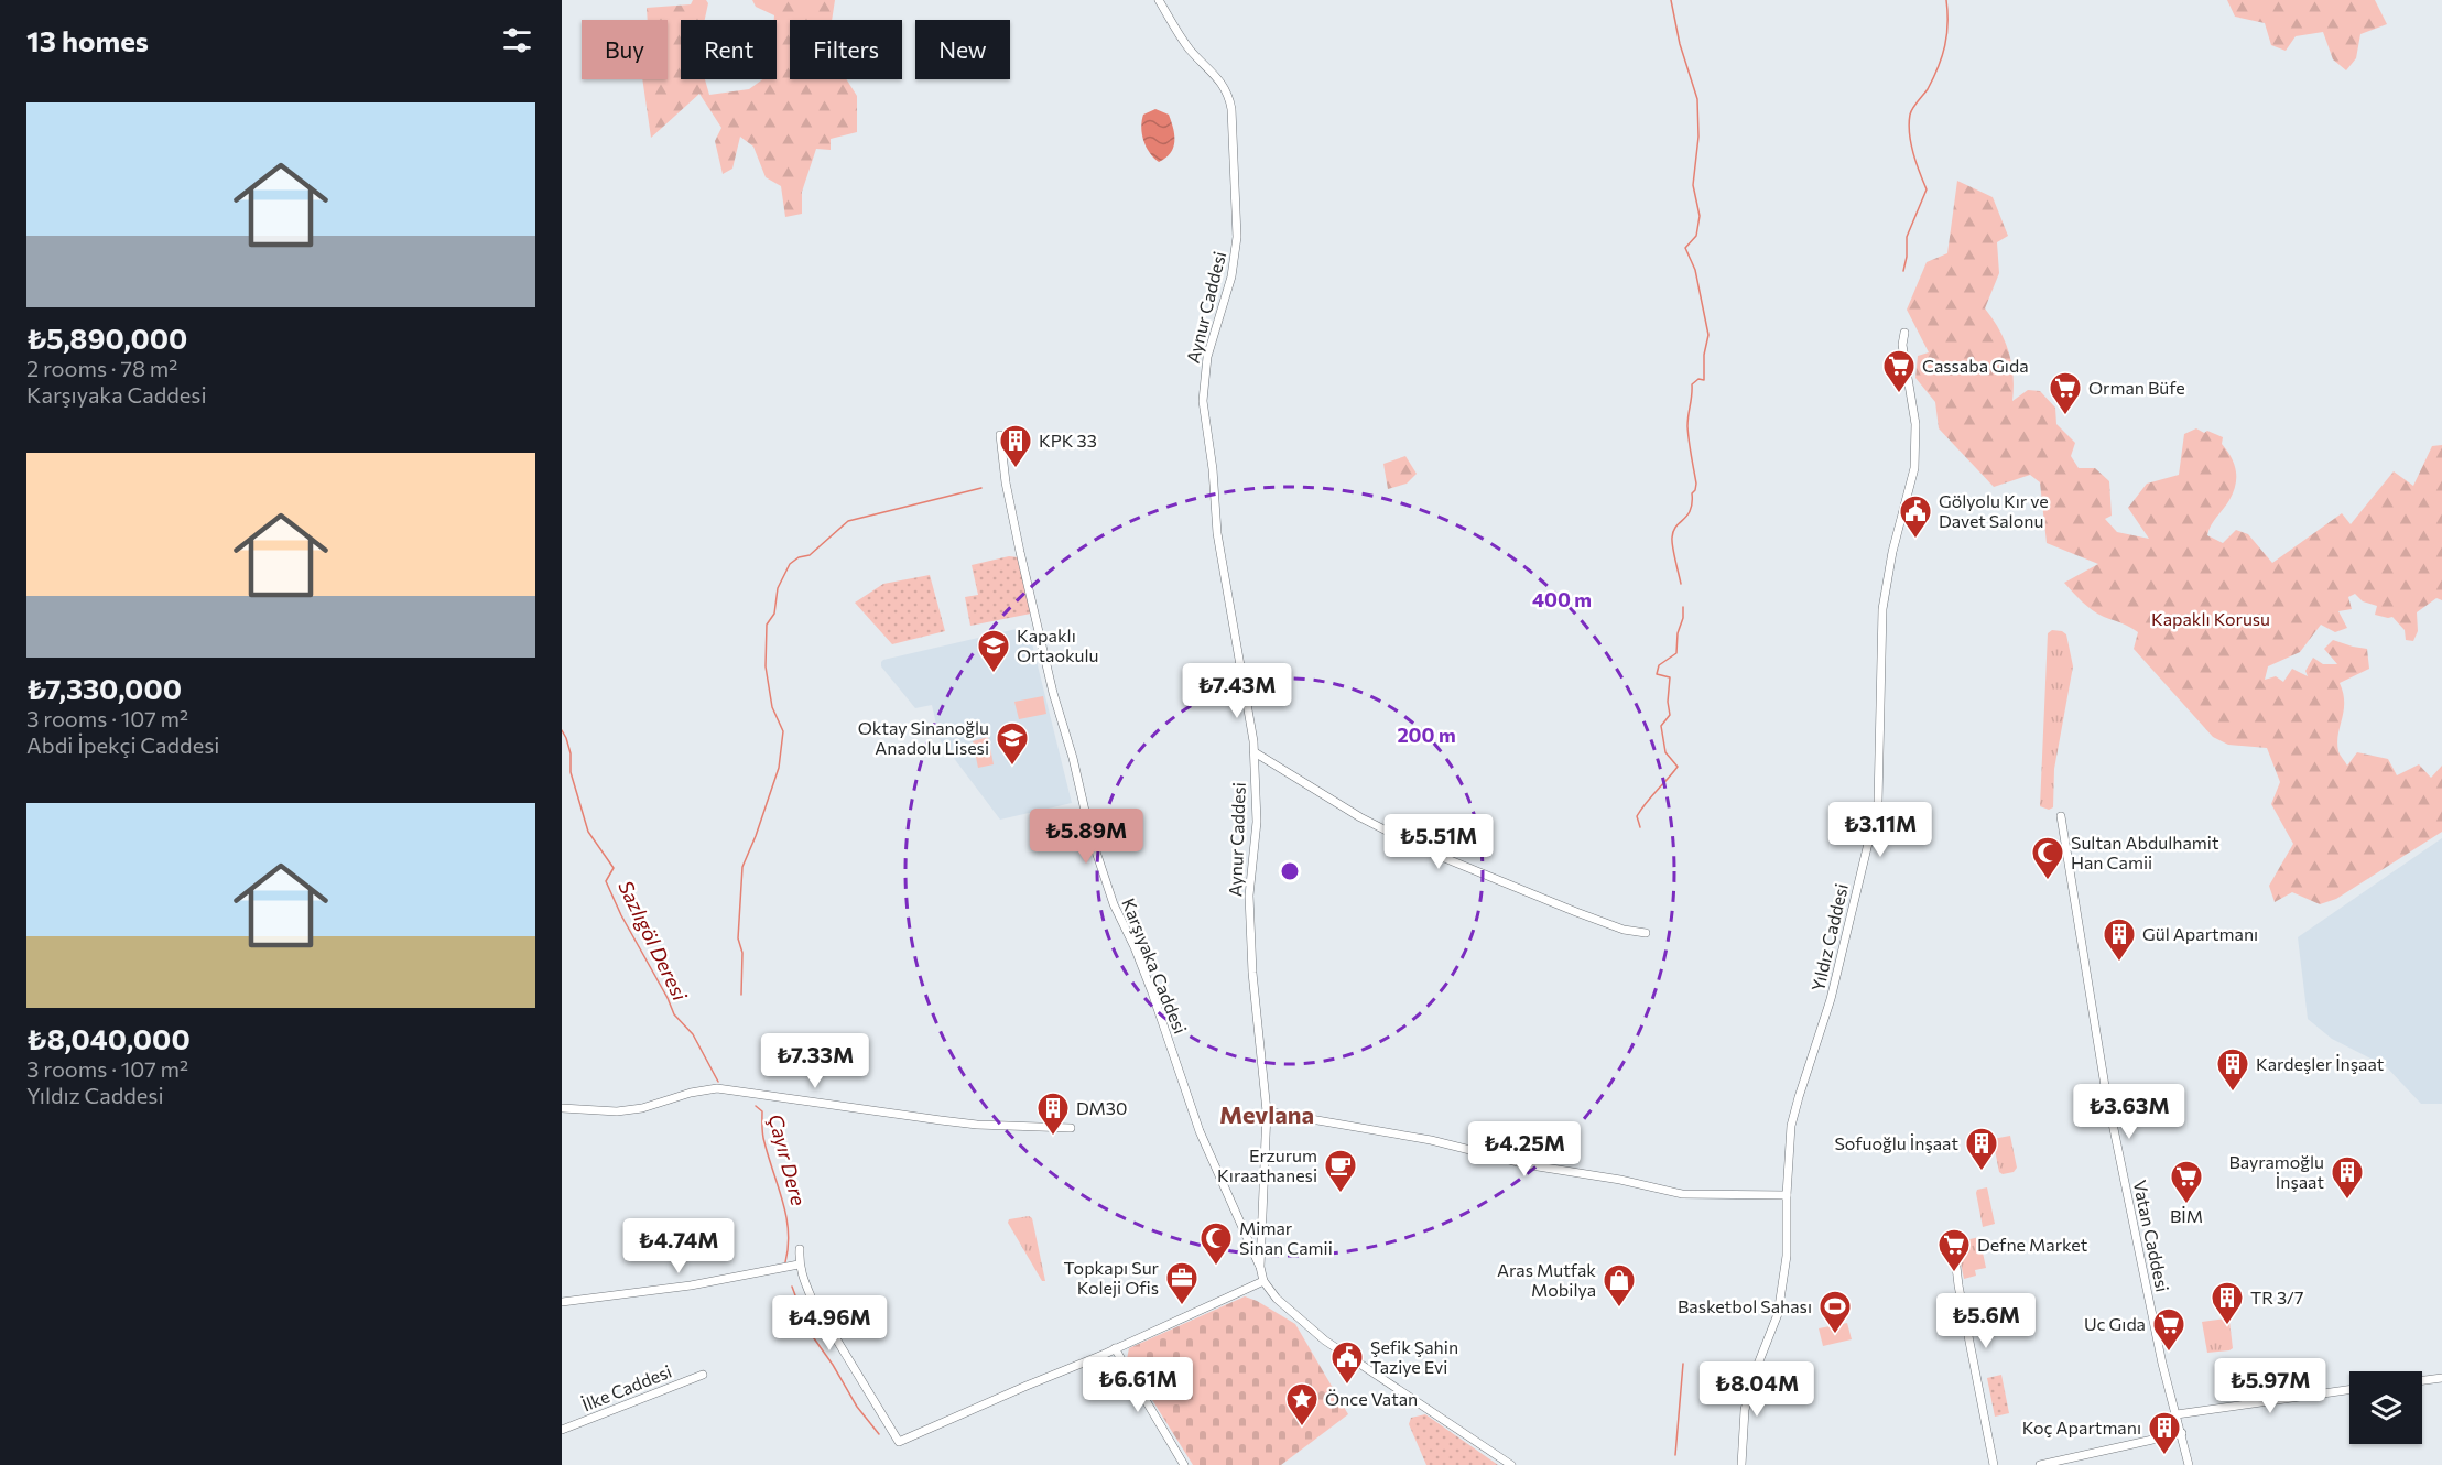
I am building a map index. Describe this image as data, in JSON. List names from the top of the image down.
{
  "streets": {
    "street": [
      "Aynur Caddesi",
      "Yıldız Caddesi",
      "Karşıyaka Caddesi",
      "Vatan Caddesi",
      "İlke Caddesi"
    ]
  },
  "crossings": [
    ["Aynur Caddesi", "Karşıyaka Caddesi"]
  ],
  "districts": ["Mevlana"],
  "water": ["Sazlıgöl Deresi", "Çayır Dere"],
  "parks": ["Kapaklı Korusu"],
  "places": {
    "supermarket": [
      "Cassaba Gıda",
      "Orman Büfe",
      "BİM",
      "Defne Market",
      "Uc Gıda"
    ],
    "building": [
      "KPK 33",
      "Gül Apartmanı",
      "Kardeşler İnşaat",
      "DM30",
      "Sofuoğlu İnşaat",
      "Bayramoğlu İnşaat",
      "TR 3/7",
      "Koç Apartmanı"
    ],
    "public building": ["Gölyolu Kır ve Davet Salonu", "Şefik Şahin Taziye Evi"],
    "school or university": ["Kapaklı Ortaokulu", "Oktay Sinanoğlu Anadolu Lisesi"],
    "mosque": ["Sultan Abdulhamit Han Camii", "Mimar Sinan Camii"],
    "cafe": ["Erzurum Kıraathanesi"],
    "office": ["Topkapı Sur Koleji Ofis"],
    "shop": ["Aras Mutfak Mobilya"],
    "sports": ["Basketbol Sahası"],
    "place": ["Önce Vatan"]
  },
  "page": {
    "heading": "13 homes",
    "chip": [
      "Buy",
      "Rent",
      "Filters",
      "New"
    ],
    "list": [
      {
        "name": "₺5,890,000",
        "note": "2 rooms · 78 m² · Karşıyaka Caddesi"
      },
      {
        "name": "₺7,330,000",
        "note": "3 rooms · 107 m² · Abdi İpekçi Caddesi"
      },
      {
        "name": "₺8,040,000",
        "note": "3 rooms · 107 m² · Yıldız Caddesi"
      }
    ],
    "price": [
      "₺7.43M",
      "₺3.11M",
      "₺5.89M",
      "₺5.51M",
      "₺7.33M",
      "₺3.63M",
      "₺4.25M",
      "₺4.74M",
      "₺5.6M",
      "₺4.96M",
      "₺6.61M",
      "₺5.97M",
      "₺8.04M"
    ]
  },
  "rings": ["400 m", "200 m"]
}
